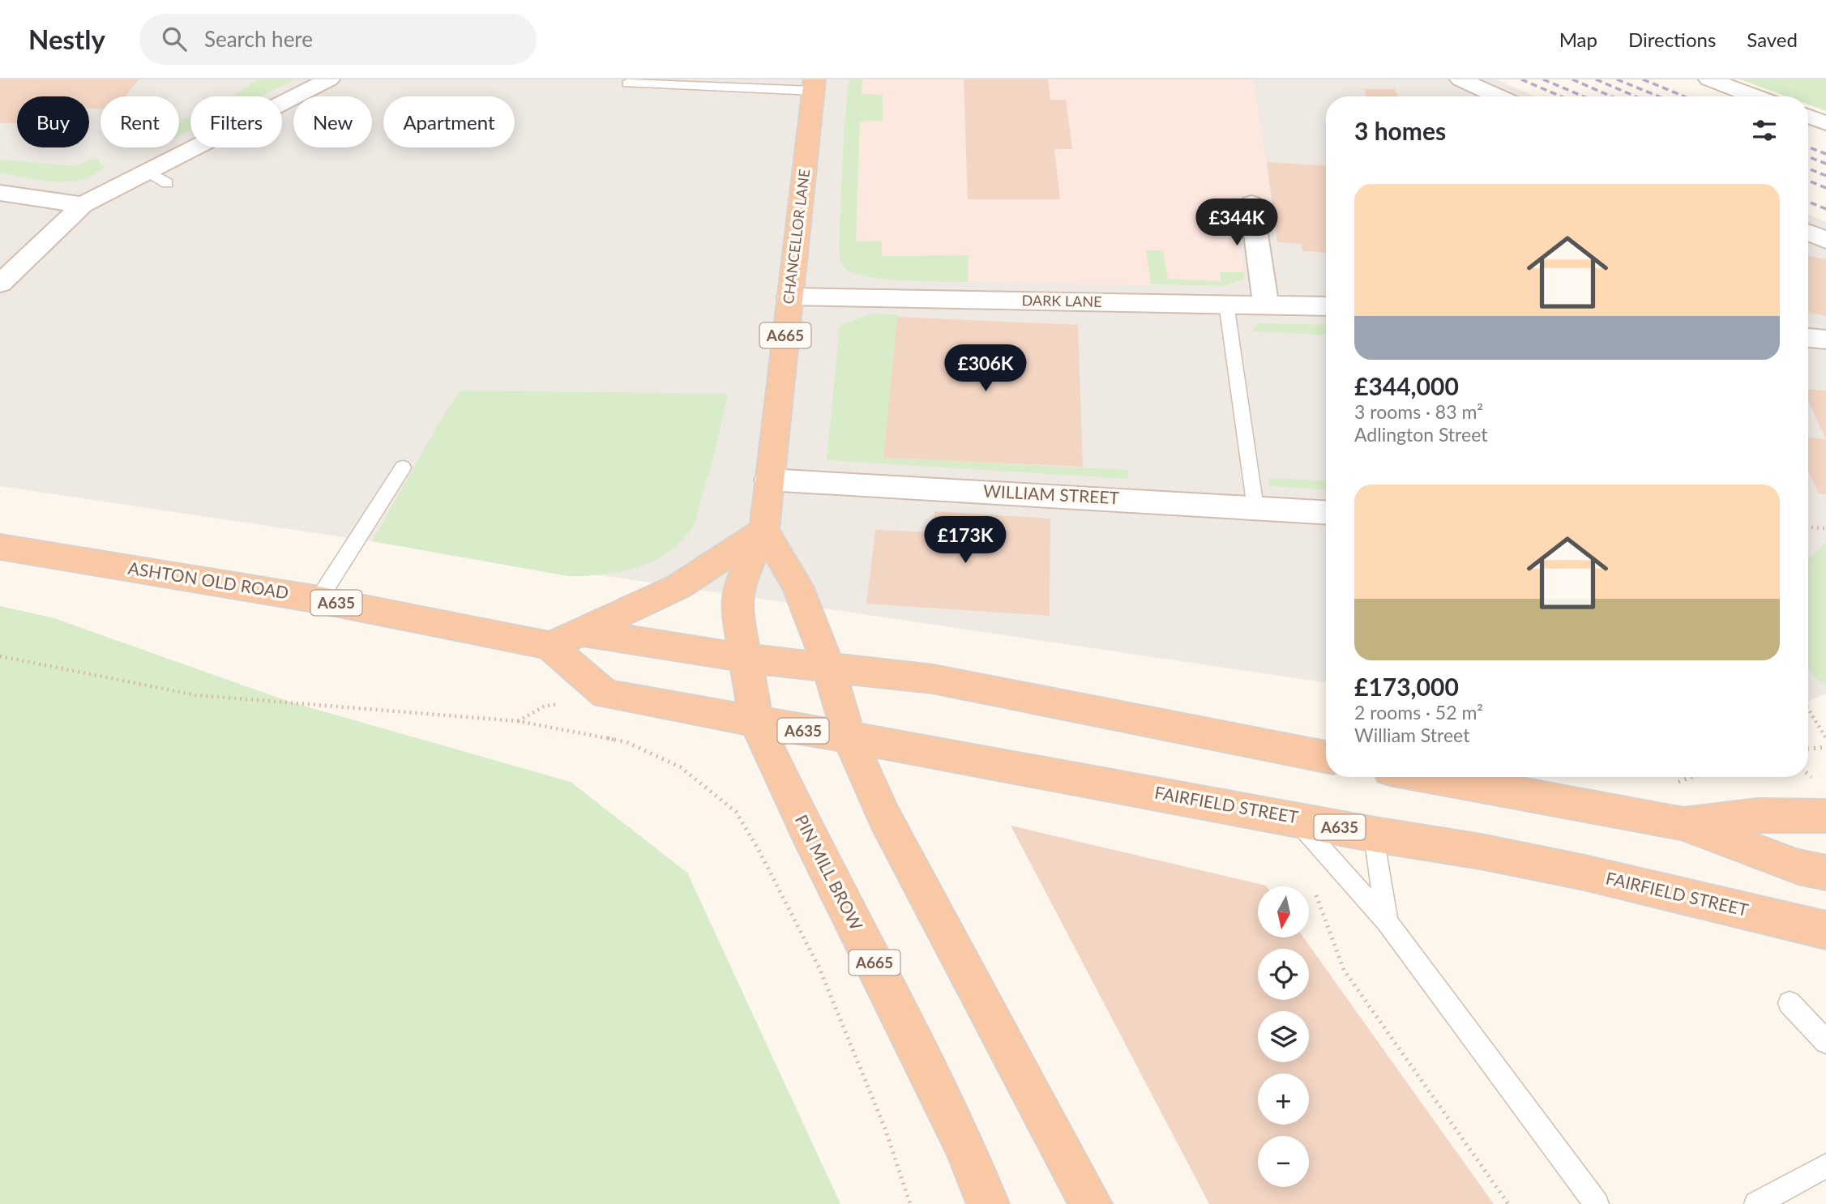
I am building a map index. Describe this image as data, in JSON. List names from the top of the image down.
{
  "streets": {
    "highway": [
      "CHANCELLOR LANE",
      "A665",
      "ASHTON OLD ROAD",
      "A635",
      "FAIRFIELD STREET",
      "PIN MILL BROW"
    ],
    "street": ["DARK LANE", "WILLIAM STREET"]
  },
  "crossings": [
    ["CHANCELLOR LANE", "DARK LANE"],
    ["CHANCELLOR LANE", "WILLIAM STREET"],
    ["CHANCELLOR LANE", "PIN MILL BROW"],
    ["ASHTON OLD ROAD", "FAIRFIELD STREET"],
    ["ASHTON OLD ROAD", "PIN MILL BROW"],
    ["FAIRFIELD STREET", "PIN MILL BROW"]
  ],
  "north": "bottom",
  "page": {
    "header": "Nestly",
    "search": "Search here",
    "nav": ["Map", "Directions", "Saved"],
    "chip": [
      "Buy",
      "Rent",
      "Filters",
      "New",
      "Apartment"
    ],
    "heading": "3 homes",
    "list": [
      {
        "name": "£344,000",
        "note": "3 rooms · 83 m² · Adlington Street"
      },
      {
        "name": "£173,000",
        "note": "2 rooms · 52 m² · William Street"
      }
    ],
    "price": ["£344K", "£306K", "£173K"],
    "map_buttons": ["+", "−"]
  }
}
